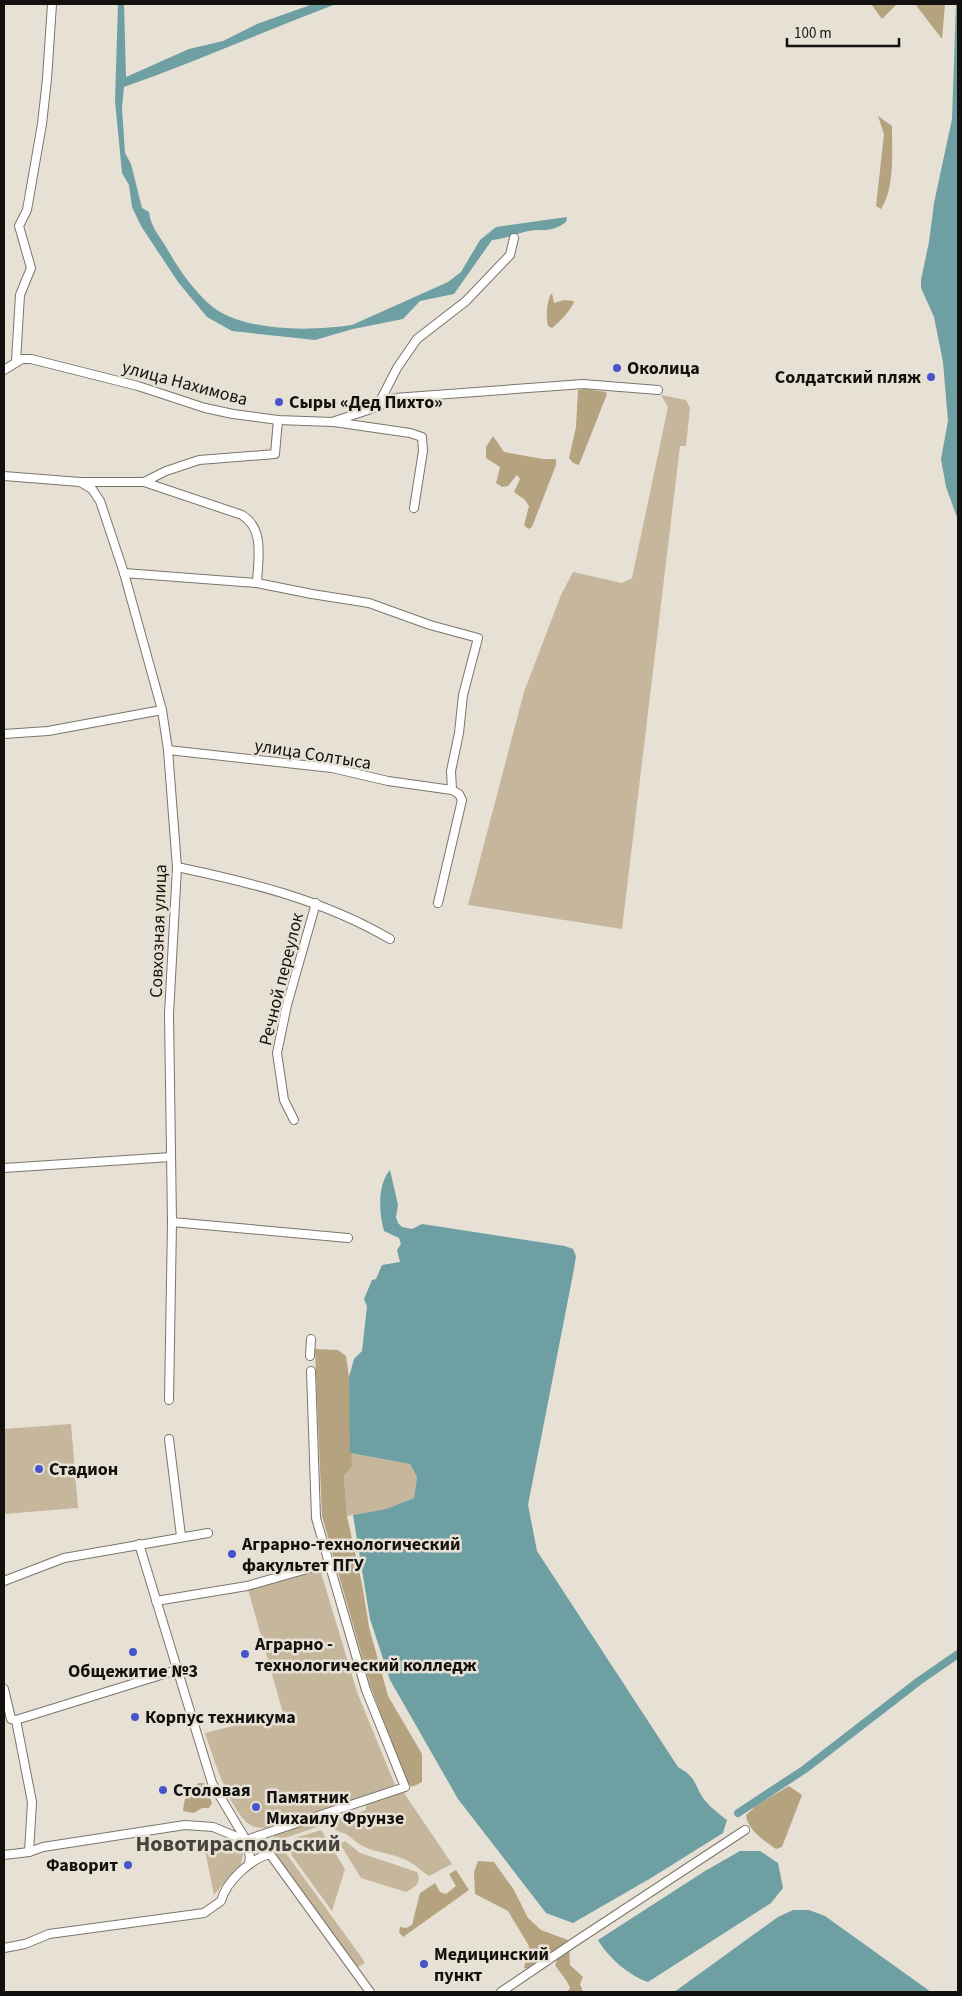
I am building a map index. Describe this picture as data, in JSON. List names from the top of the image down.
{
  "streets": {
    "street": [
      "улица Нахимова",
      "улица Солтыса",
      "Совхозная улица",
      "Речной переулок"
    ]
  },
  "crossings": [
    ["улица Солтыса", "Совхозная улица"],
    ["Совхозная улица", "Речной переулок"]
  ],
  "districts": ["Новотираспольский"],
  "places": [
    "Околица",
    "Солдатский пляж",
    "Сыры «Дед Пихто»",
    "Стадион",
    "Аграрно-технологический факультет ПГУ",
    "Общежитие №3",
    "Аграрно - технологический колледж",
    "Корпус техникума",
    "Столовая",
    "Памятник Михаилу Фрунзе",
    "Фаворит",
    "Медицинский пункт"
  ],
  "scale_bar": "100 m"
}
